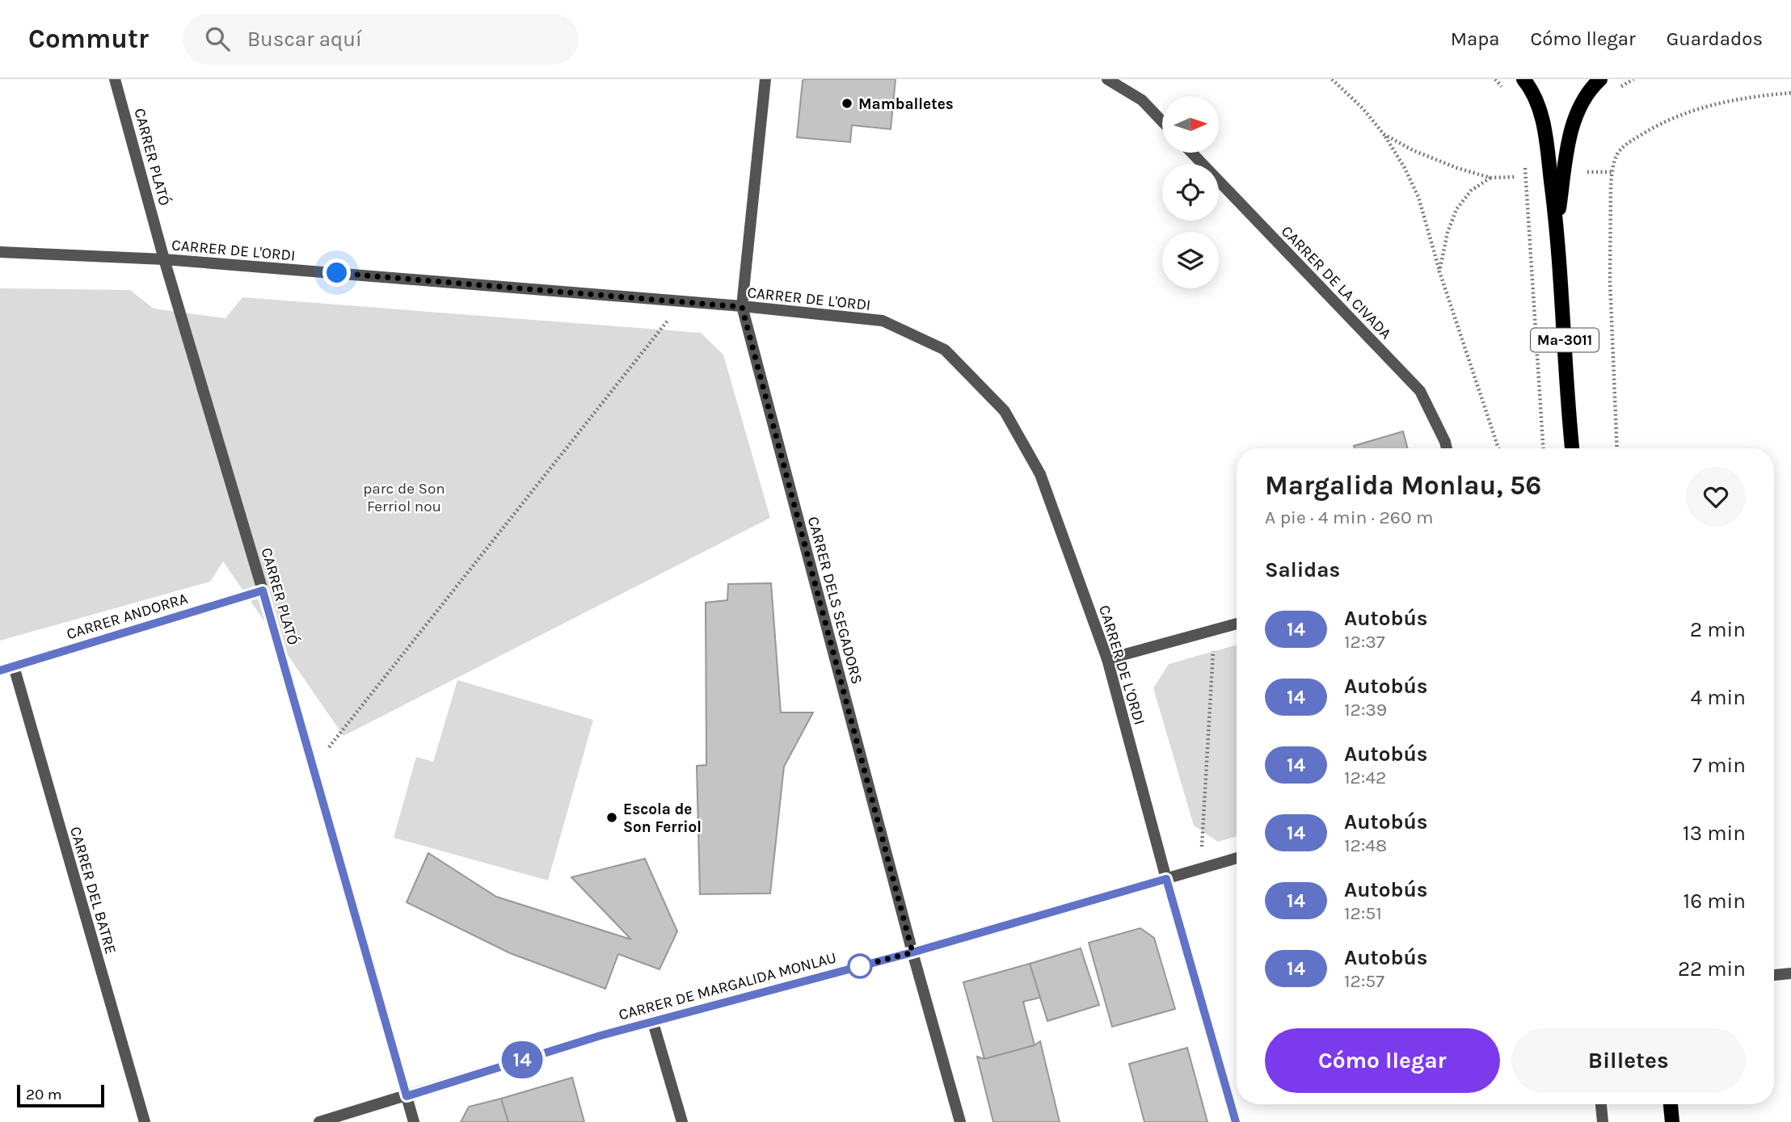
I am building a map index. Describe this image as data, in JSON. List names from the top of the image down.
{
  "streets": {
    "main road": ["Ma-3011"],
    "street": [
      "CARRER PLATÓ",
      "CARRER DE L'ORDI",
      "CARRER DE LA CIVADA",
      "CARRER DELS SEGADORS",
      "CARRER ANDORRA",
      "CARRER DEL BATRE",
      "CARRER DE MARGALIDA MONLAU"
    ]
  },
  "crossings": [
    ["CARRER PLATÓ", "CARRER DE L'ORDI"],
    ["CARRER PLATÓ", "CARRER ANDORRA"],
    ["CARRER PLATÓ", "CARRER DE MARGALIDA MONLAU"],
    ["CARRER DE L'ORDI", "CARRER DELS SEGADORS"],
    ["CARRER DE L'ORDI", "CARRER DE MARGALIDA MONLAU"],
    ["CARRER DELS SEGADORS", "CARRER DE MARGALIDA MONLAU"],
    ["CARRER ANDORRA", "CARRER DEL BATRE"]
  ],
  "parks": ["parc de Son Ferriol nou"],
  "places": ["Mamballetes", "Escola de Son Ferriol"],
  "lines": ["bus line 14"],
  "scale_bar": "20 m",
  "north": "right",
  "page": {
    "header": "Commutr",
    "search": "Buscar aquí",
    "nav": ["Mapa", "Cómo llegar", "Guardados"],
    "on_map": "14",
    "heading": [
      ["Margalida Monlau, 56", "A pie · 4 min · 260 m"],
      "Salidas"
    ],
    "list": [
      {
        "mark": "14",
        "name": "Autobús",
        "note": "12:37",
        "value": "2 min"
      },
      {
        "mark": "14",
        "name": "Autobús",
        "note": "12:39",
        "value": "4 min"
      },
      {
        "mark": "14",
        "name": "Autobús",
        "note": "12:42",
        "value": "7 min"
      },
      {
        "mark": "14",
        "name": "Autobús",
        "note": "12:48",
        "value": "13 min"
      },
      {
        "mark": "14",
        "name": "Autobús",
        "note": "12:51",
        "value": "16 min"
      },
      {
        "mark": "14",
        "name": "Autobús",
        "note": "12:57",
        "value": "22 min"
      }
    ],
    "buttons": ["Cómo llegar", "Billetes"],
    "scale": "20 m"
  }
}
